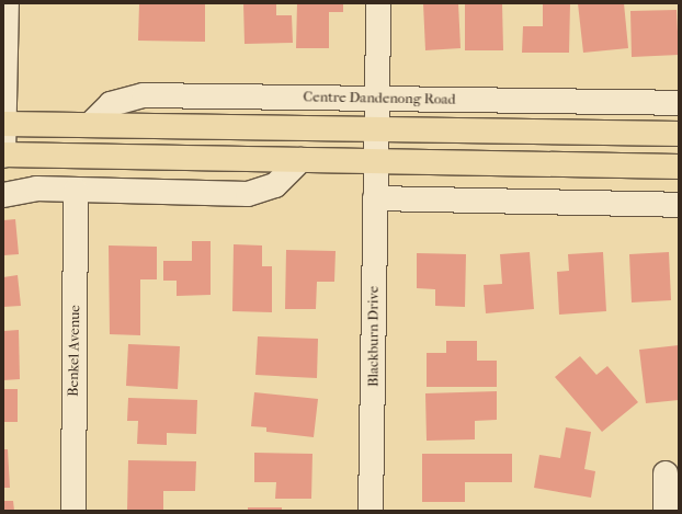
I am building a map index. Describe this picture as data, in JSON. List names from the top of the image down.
{
  "streets": {
    "street": ["Centre Dandenong Road", "Blackburn Drive", "Benkel Avenue"]
  },
  "crossings": [
    ["Centre Dandenong Road", "Blackburn Drive"]
  ]
}
